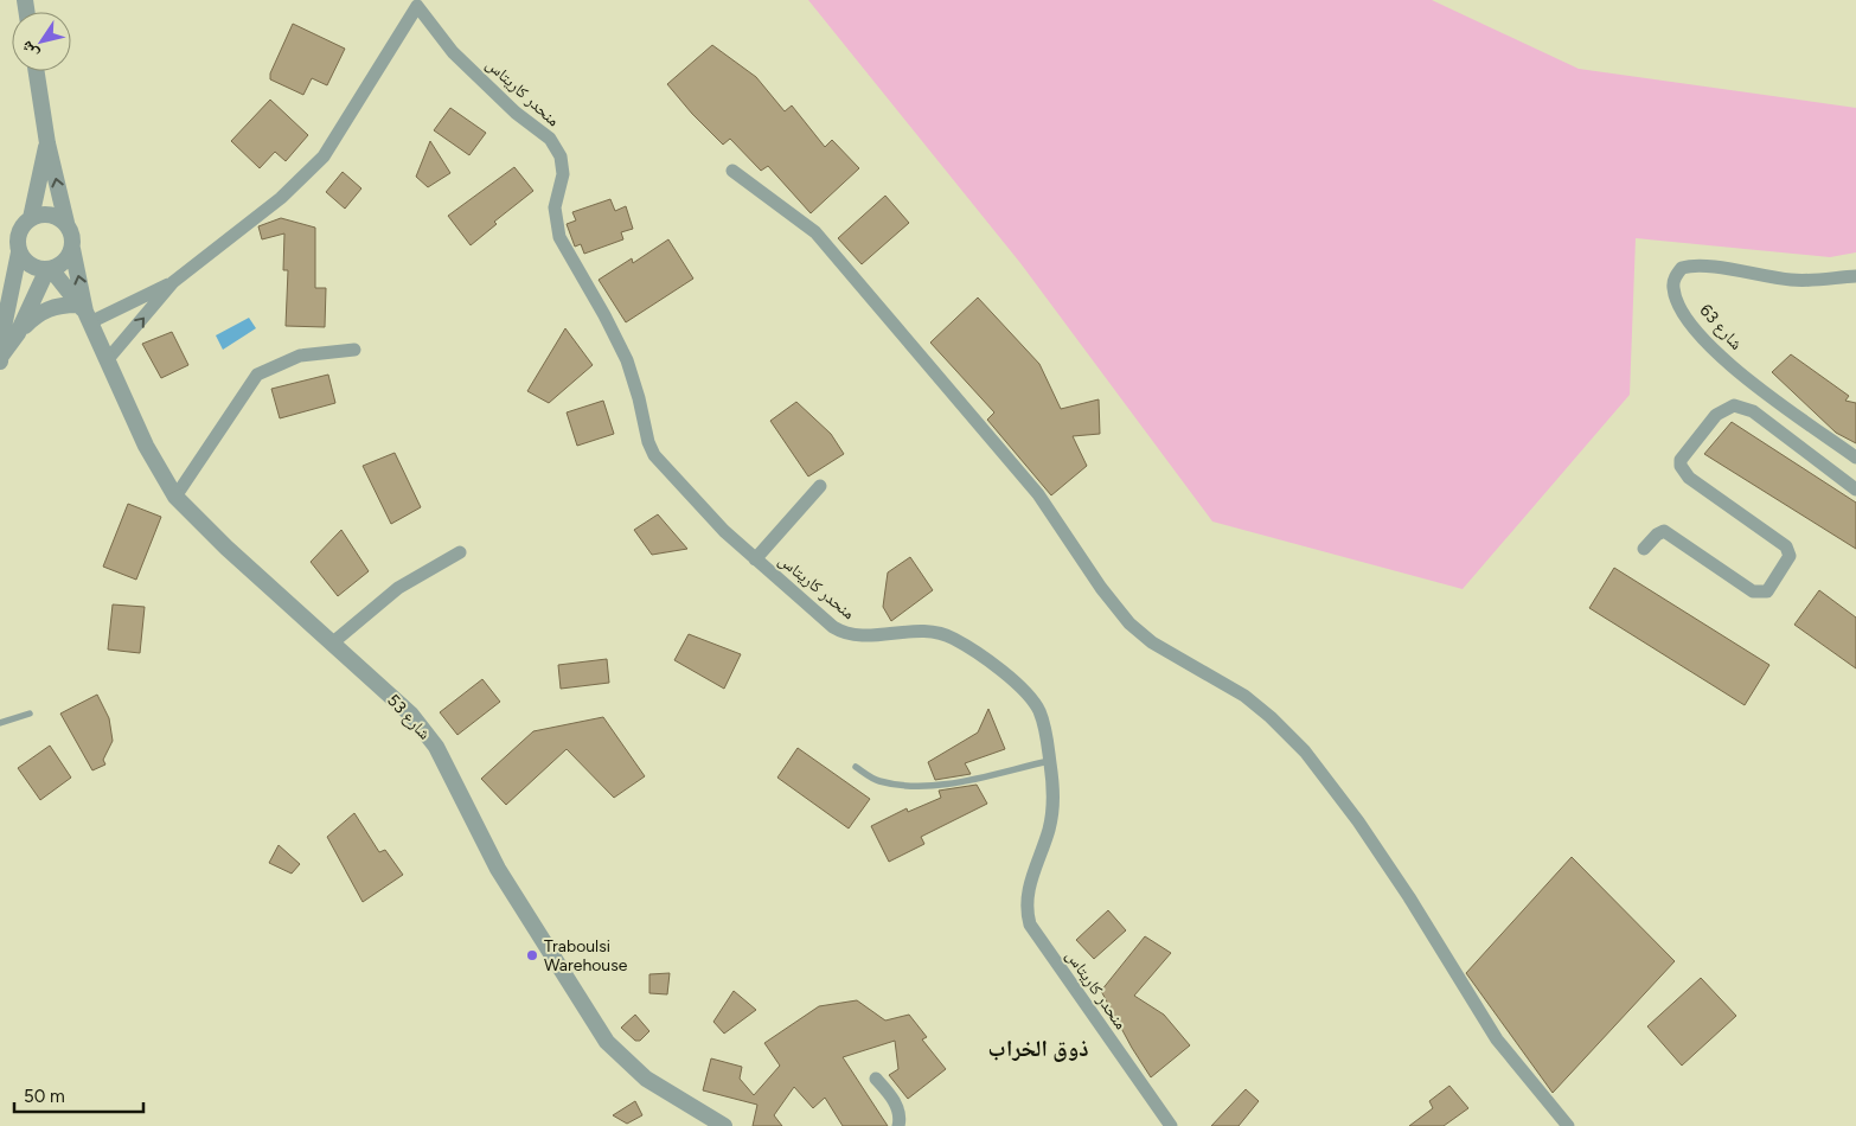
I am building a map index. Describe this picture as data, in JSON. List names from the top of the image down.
{
  "streets": {
    "street": ["منحدر كاريتاس", "شارع 63", "شارع 53"]
  },
  "districts": ["ذوق الخراب"],
  "places": ["Traboulsi Warehouse"],
  "scale_bar": "50 m",
  "north": "bottom left"
}
